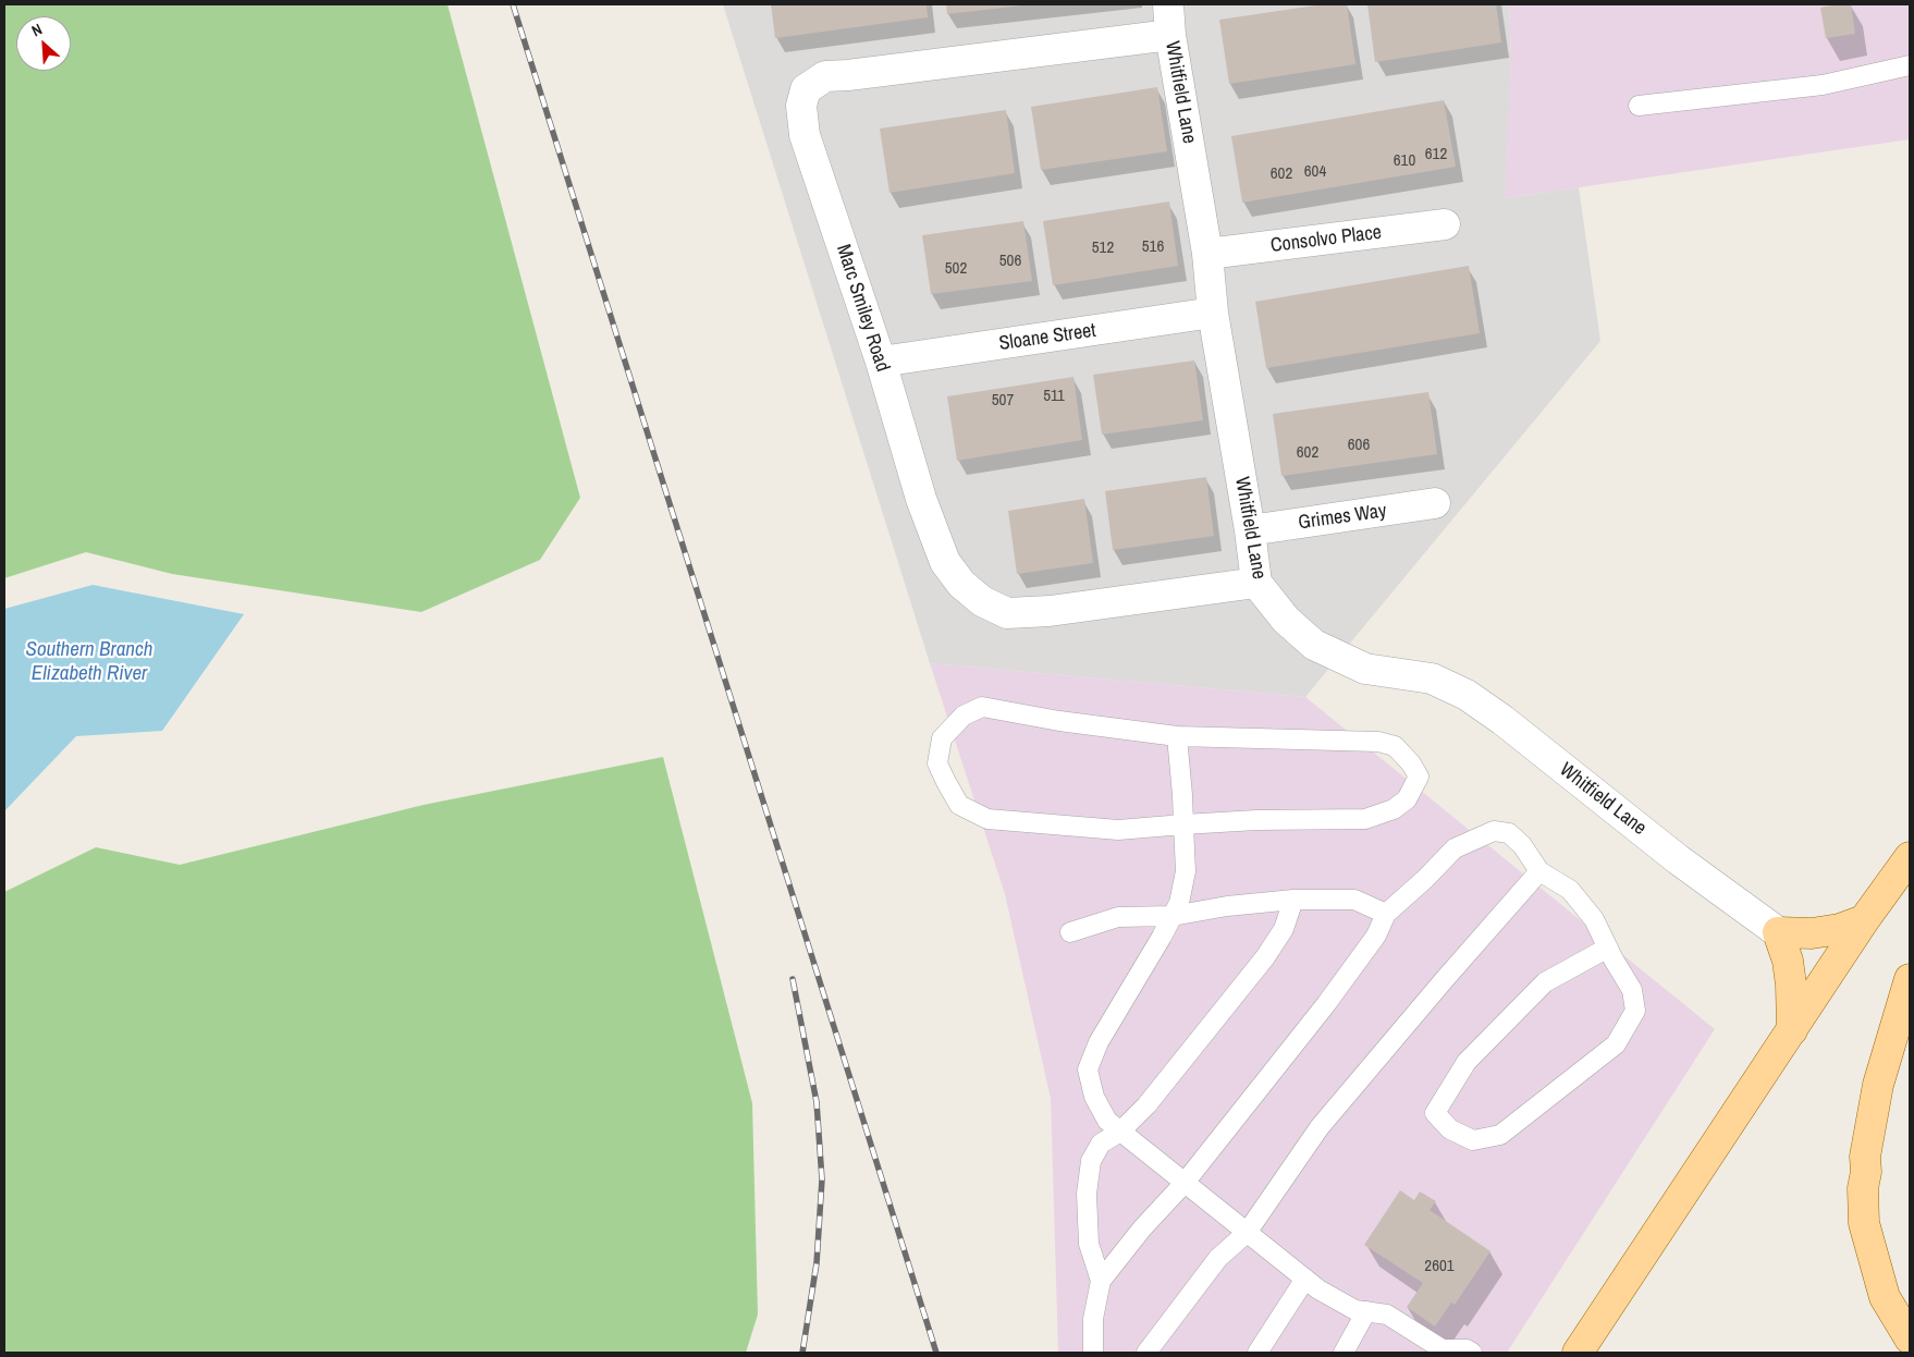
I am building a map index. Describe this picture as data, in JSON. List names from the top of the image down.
{
  "streets": {
    "street": [
      "Whitfield Lane",
      "Consolvo Place",
      "Marc Smiley Road",
      "Sloane Street",
      "Grimes Way"
    ]
  },
  "crossings": [
    ["Whitfield Lane", "Consolvo Place"],
    ["Whitfield Lane", "Marc Smiley Road"],
    ["Whitfield Lane", "Sloane Street"],
    ["Whitfield Lane", "Grimes Way"],
    ["Marc Smiley Road", "Sloane Street"]
  ],
  "water": ["Southern Branch Elizabeth River"],
  "house_numbers": [
    "612",
    "610",
    "604",
    "602",
    "516",
    "512",
    "506",
    "502",
    "511",
    "507",
    "606",
    "602",
    "2601"
  ],
  "north": "top left"
}
